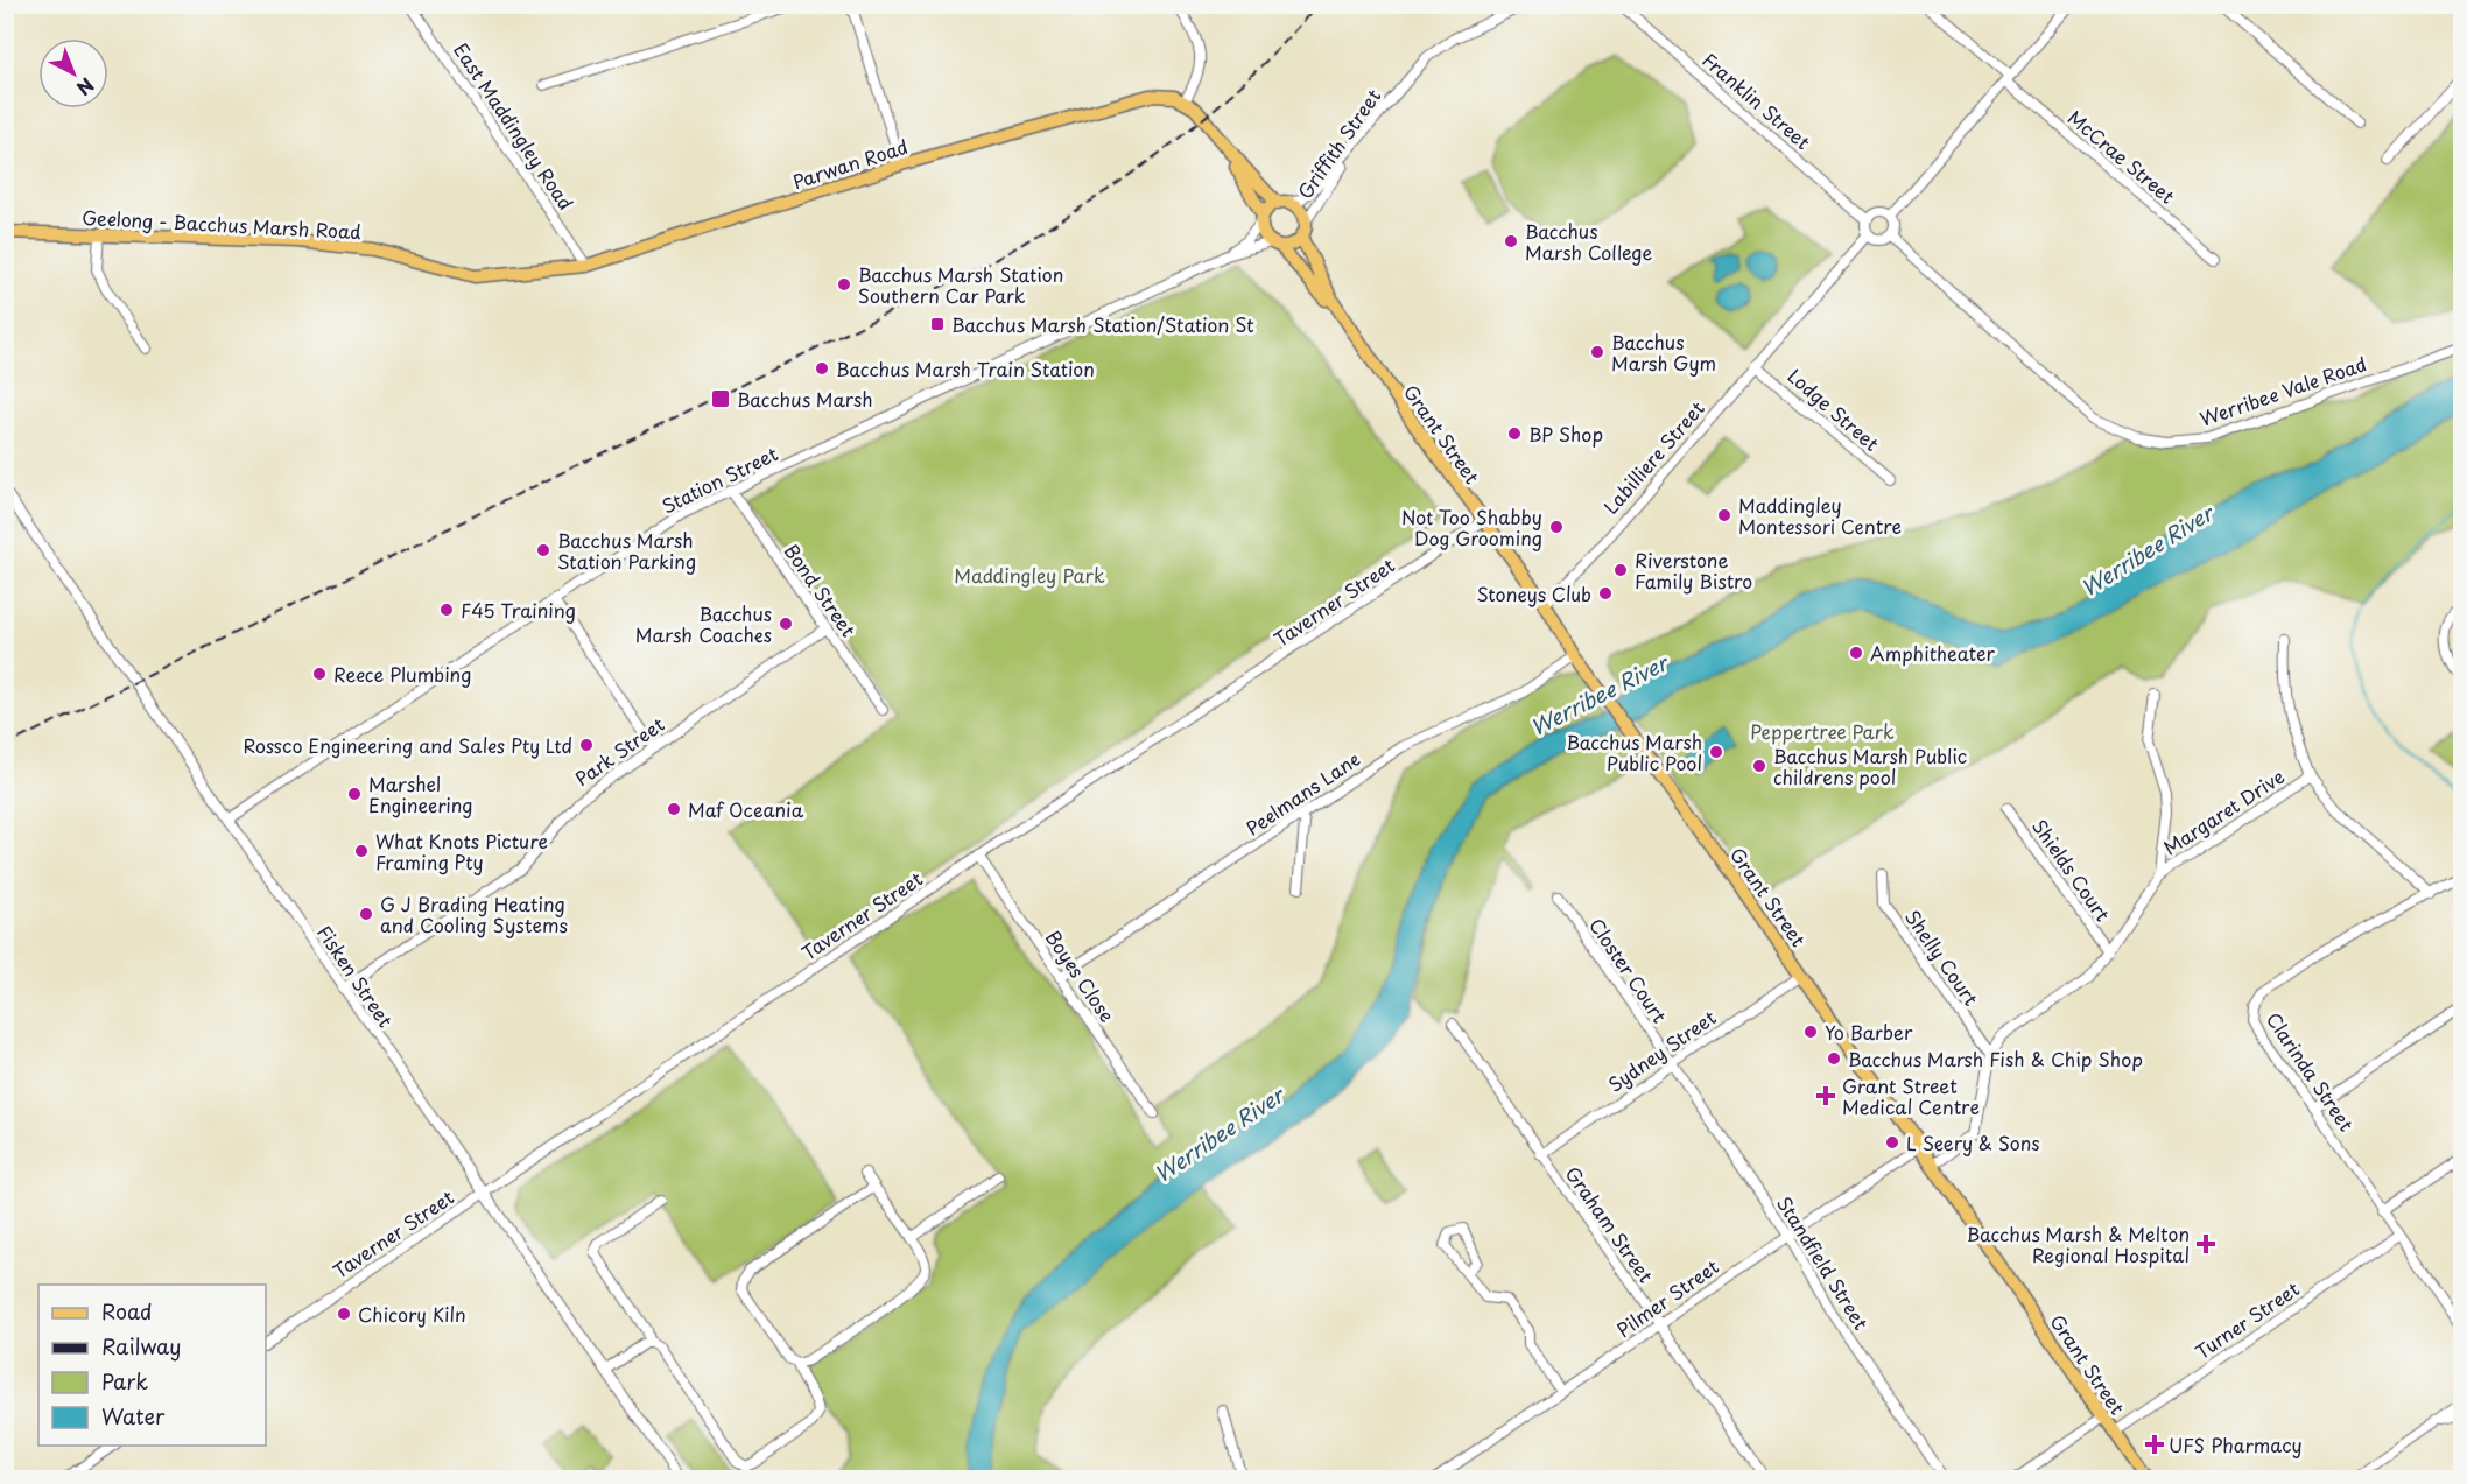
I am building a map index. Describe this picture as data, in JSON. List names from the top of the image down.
{
  "streets": {
    "main road": ["Parwan Road", "Geelong - Bacchus Marsh Road", "Grant Street"],
    "street": [
      "Franklin Street",
      "East Maddingley Road",
      "Griffith Street",
      "McCrae Street",
      "Werribee Vale Road",
      "Lodge Street",
      "Labilliere Street",
      "Station Street",
      "Bond Street",
      "Taverner Street",
      "Park Street",
      "Peelmans Lane",
      "Margaret Drive",
      "Shields Court",
      "Shelly Court",
      "Closter Court",
      "Fisken Street",
      "Boyes Close",
      "Sydney Street",
      "Clarinda Street",
      "Graham Street",
      "Standfield Street",
      "Pilmer Street",
      "Turner Street"
    ]
  },
  "crossings": [
    ["Franklin Street", "Werribee Vale Road"],
    ["Franklin Street", "Labilliere Street"],
    ["East Maddingley Road", "Parwan Road"],
    ["Griffith Street", "Grant Street"],
    ["Griffith Street", "Station Street"],
    ["Parwan Road", "Geelong - Bacchus Marsh Road"],
    ["Werribee Vale Road", "Labilliere Street"],
    ["Lodge Street", "Labilliere Street"],
    ["Grant Street", "Labilliere Street"],
    ["Grant Street", "Station Street"],
    ["Grant Street", "Taverner Street"],
    ["Grant Street", "Peelmans Lane"],
    ["Grant Street", "Sydney Street"],
    ["Grant Street", "Pilmer Street"],
    ["Grant Street", "Turner Street"],
    ["Station Street", "Bond Street"],
    ["Station Street", "Fisken Street"],
    ["Bond Street", "Park Street"],
    ["Taverner Street", "Fisken Street"],
    ["Taverner Street", "Boyes Close"],
    ["Park Street", "Fisken Street"],
    ["Peelmans Lane", "Boyes Close"],
    ["Margaret Drive", "Shields Court"],
    ["Margaret Drive", "Shelly Court"],
    ["Margaret Drive", "Clarinda Street"],
    ["Closter Court", "Sydney Street"],
    ["Closter Court", "Standfield Street"],
    ["Sydney Street", "Graham Street"],
    ["Sydney Street", "Standfield Street"],
    ["Clarinda Street", "Turner Street"],
    ["Graham Street", "Pilmer Street"],
    ["Standfield Street", "Pilmer Street"]
  ],
  "water": ["Werribee River"],
  "parks": ["Maddingley Park", "Peppertree Park"],
  "places": {
    "other": [
      "Bacchus Marsh College",
      "Bacchus Marsh Station Southern Car Park",
      "Bacchus Marsh Gym",
      "Bacchus Marsh Train Station",
      "BP Shop",
      "Maddingley Montessori Centre",
      "Not Too Shabby Dog Grooming",
      "Bacchus Marsh Station Parking",
      "Riverstone Family Bistro",
      "Stoneys Club",
      "F45 Training",
      "Bacchus Marsh Coaches",
      "Amphitheater",
      "Reece Plumbing",
      "Rossco Engineering and Sales Pty Ltd",
      "Bacchus Marsh Public Pool",
      "Bacchus Marsh Public childrens pool",
      "Marshel Engineering",
      "Maf Oceania",
      "What Knots Picture Framing Pty",
      "G J Brading Heating and Cooling Systems",
      "Yo Barber",
      "Bacchus Marsh Fish & Chip Shop",
      "L Seery & Sons",
      "Chicory Kiln"
    ],
    "transit": ["Bacchus Marsh Station/Station St", "Bacchus Marsh"],
    "health": ["Grant Street Medical Centre", "Bacchus Marsh & Melton Regional Hospital", "UFS Pharmacy"]
  },
  "legend": [
    "Road",
    "Railway",
    "Park",
    "Water"
  ],
  "north": "bottom right"
}
